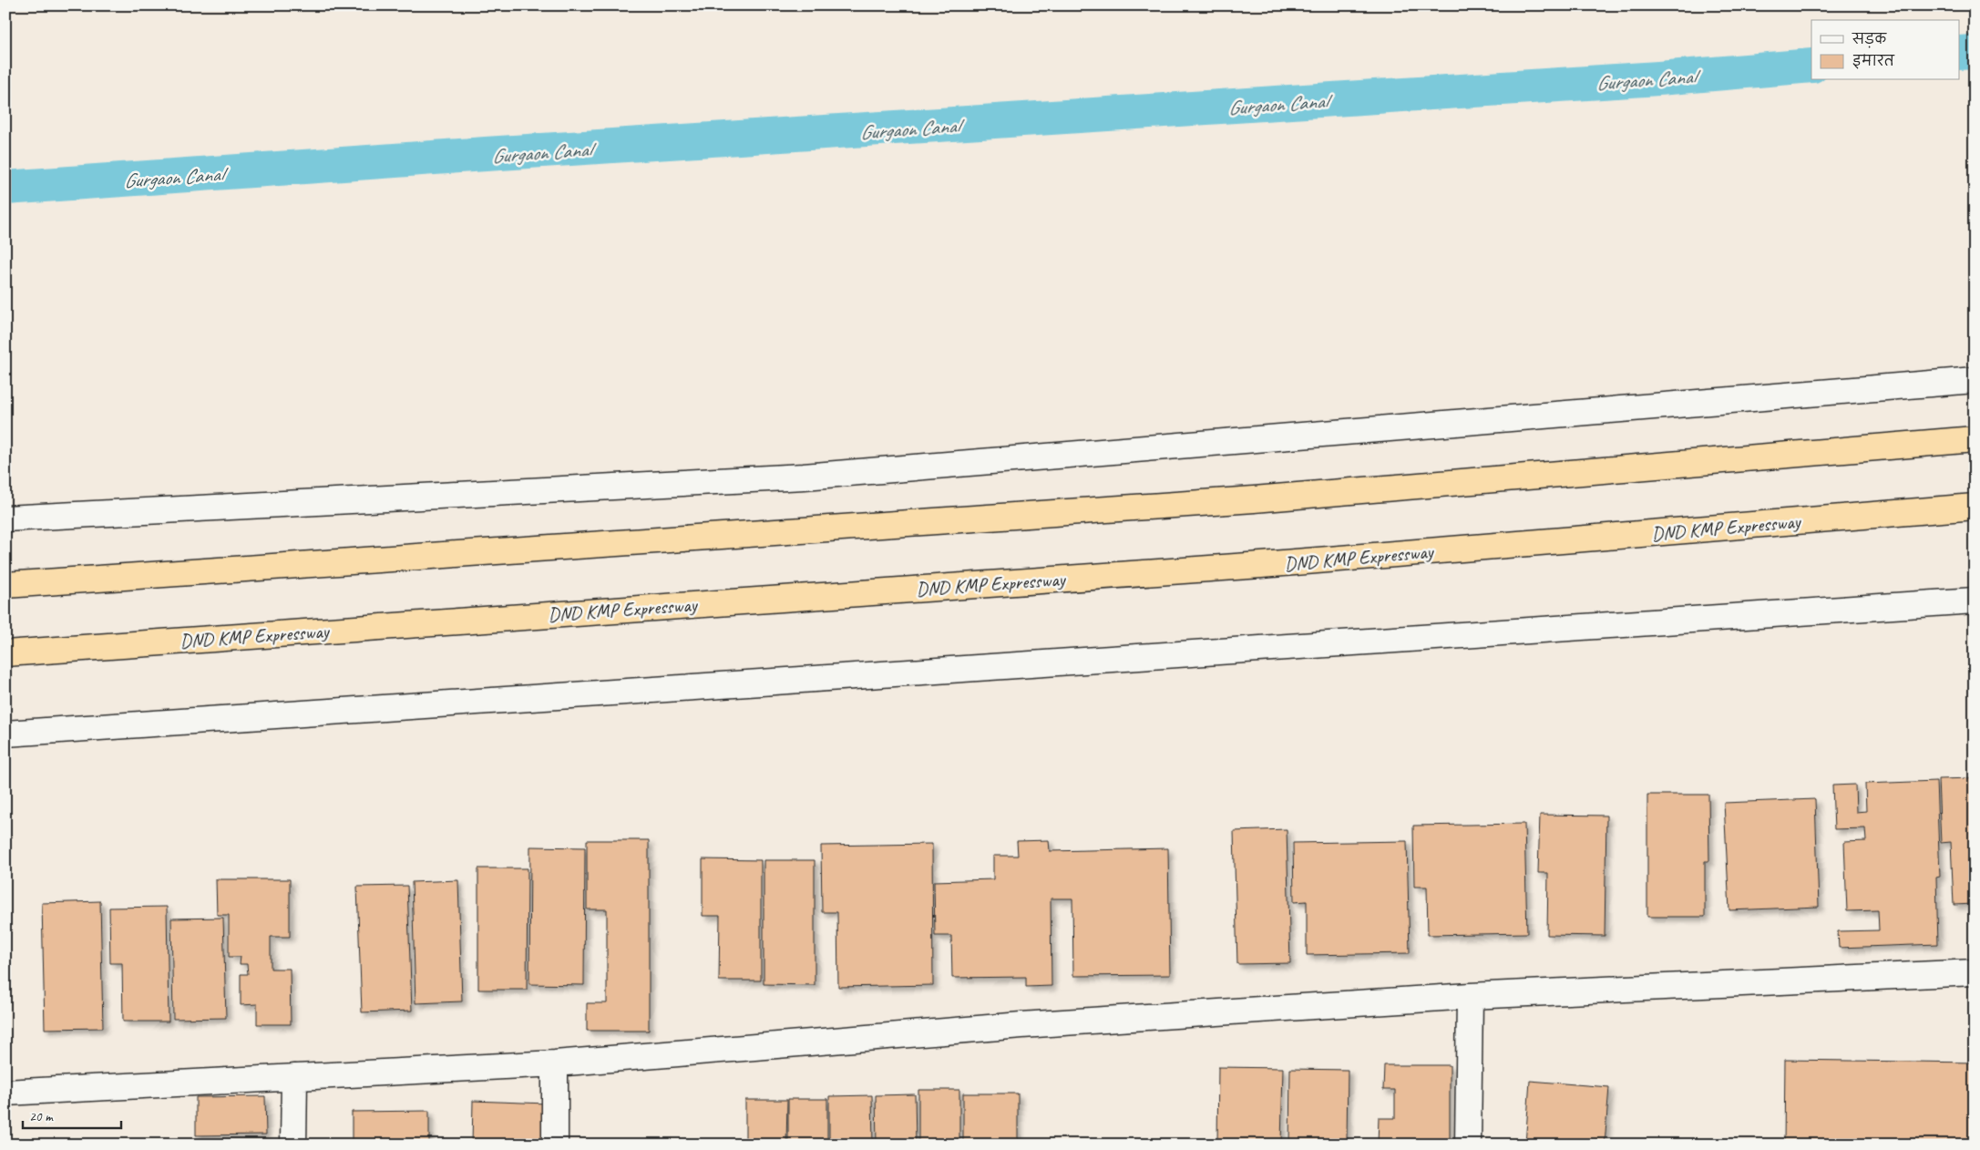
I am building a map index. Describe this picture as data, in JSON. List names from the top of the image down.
{
  "streets": {
    "highway": ["DND KMP Expressway"]
  },
  "water": ["Gurgaon Canal"],
  "legend": ["सड़क", "इमारत"],
  "scale_bar": "20 m"
}
